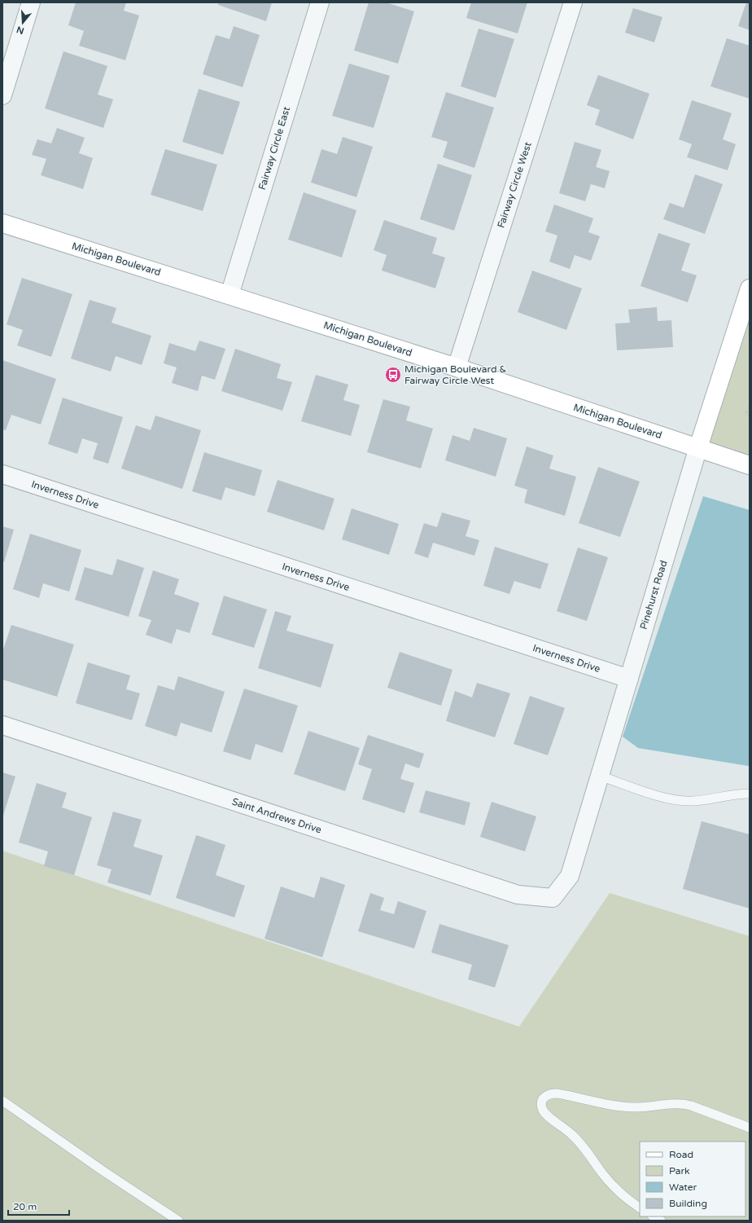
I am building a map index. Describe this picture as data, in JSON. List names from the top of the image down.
{
  "streets": {
    "street": [
      "Fairway Circle East",
      "Fairway Circle West",
      "Michigan Boulevard",
      "Inverness Drive",
      "Pinehurst Road",
      "Saint Andrews Drive"
    ]
  },
  "crossings": [
    ["Fairway Circle East", "Michigan Boulevard"],
    ["Fairway Circle West", "Michigan Boulevard"],
    ["Michigan Boulevard", "Pinehurst Road"],
    ["Inverness Drive", "Pinehurst Road"],
    ["Pinehurst Road", "Saint Andrews Drive"]
  ],
  "places": {
    "bus stop": ["Michigan Boulevard & Fairway Circle West"]
  },
  "legend": [
    "Road",
    "Park",
    "Water",
    "Building"
  ],
  "scale_bar": "20 m",
  "north": "bottom"
}
